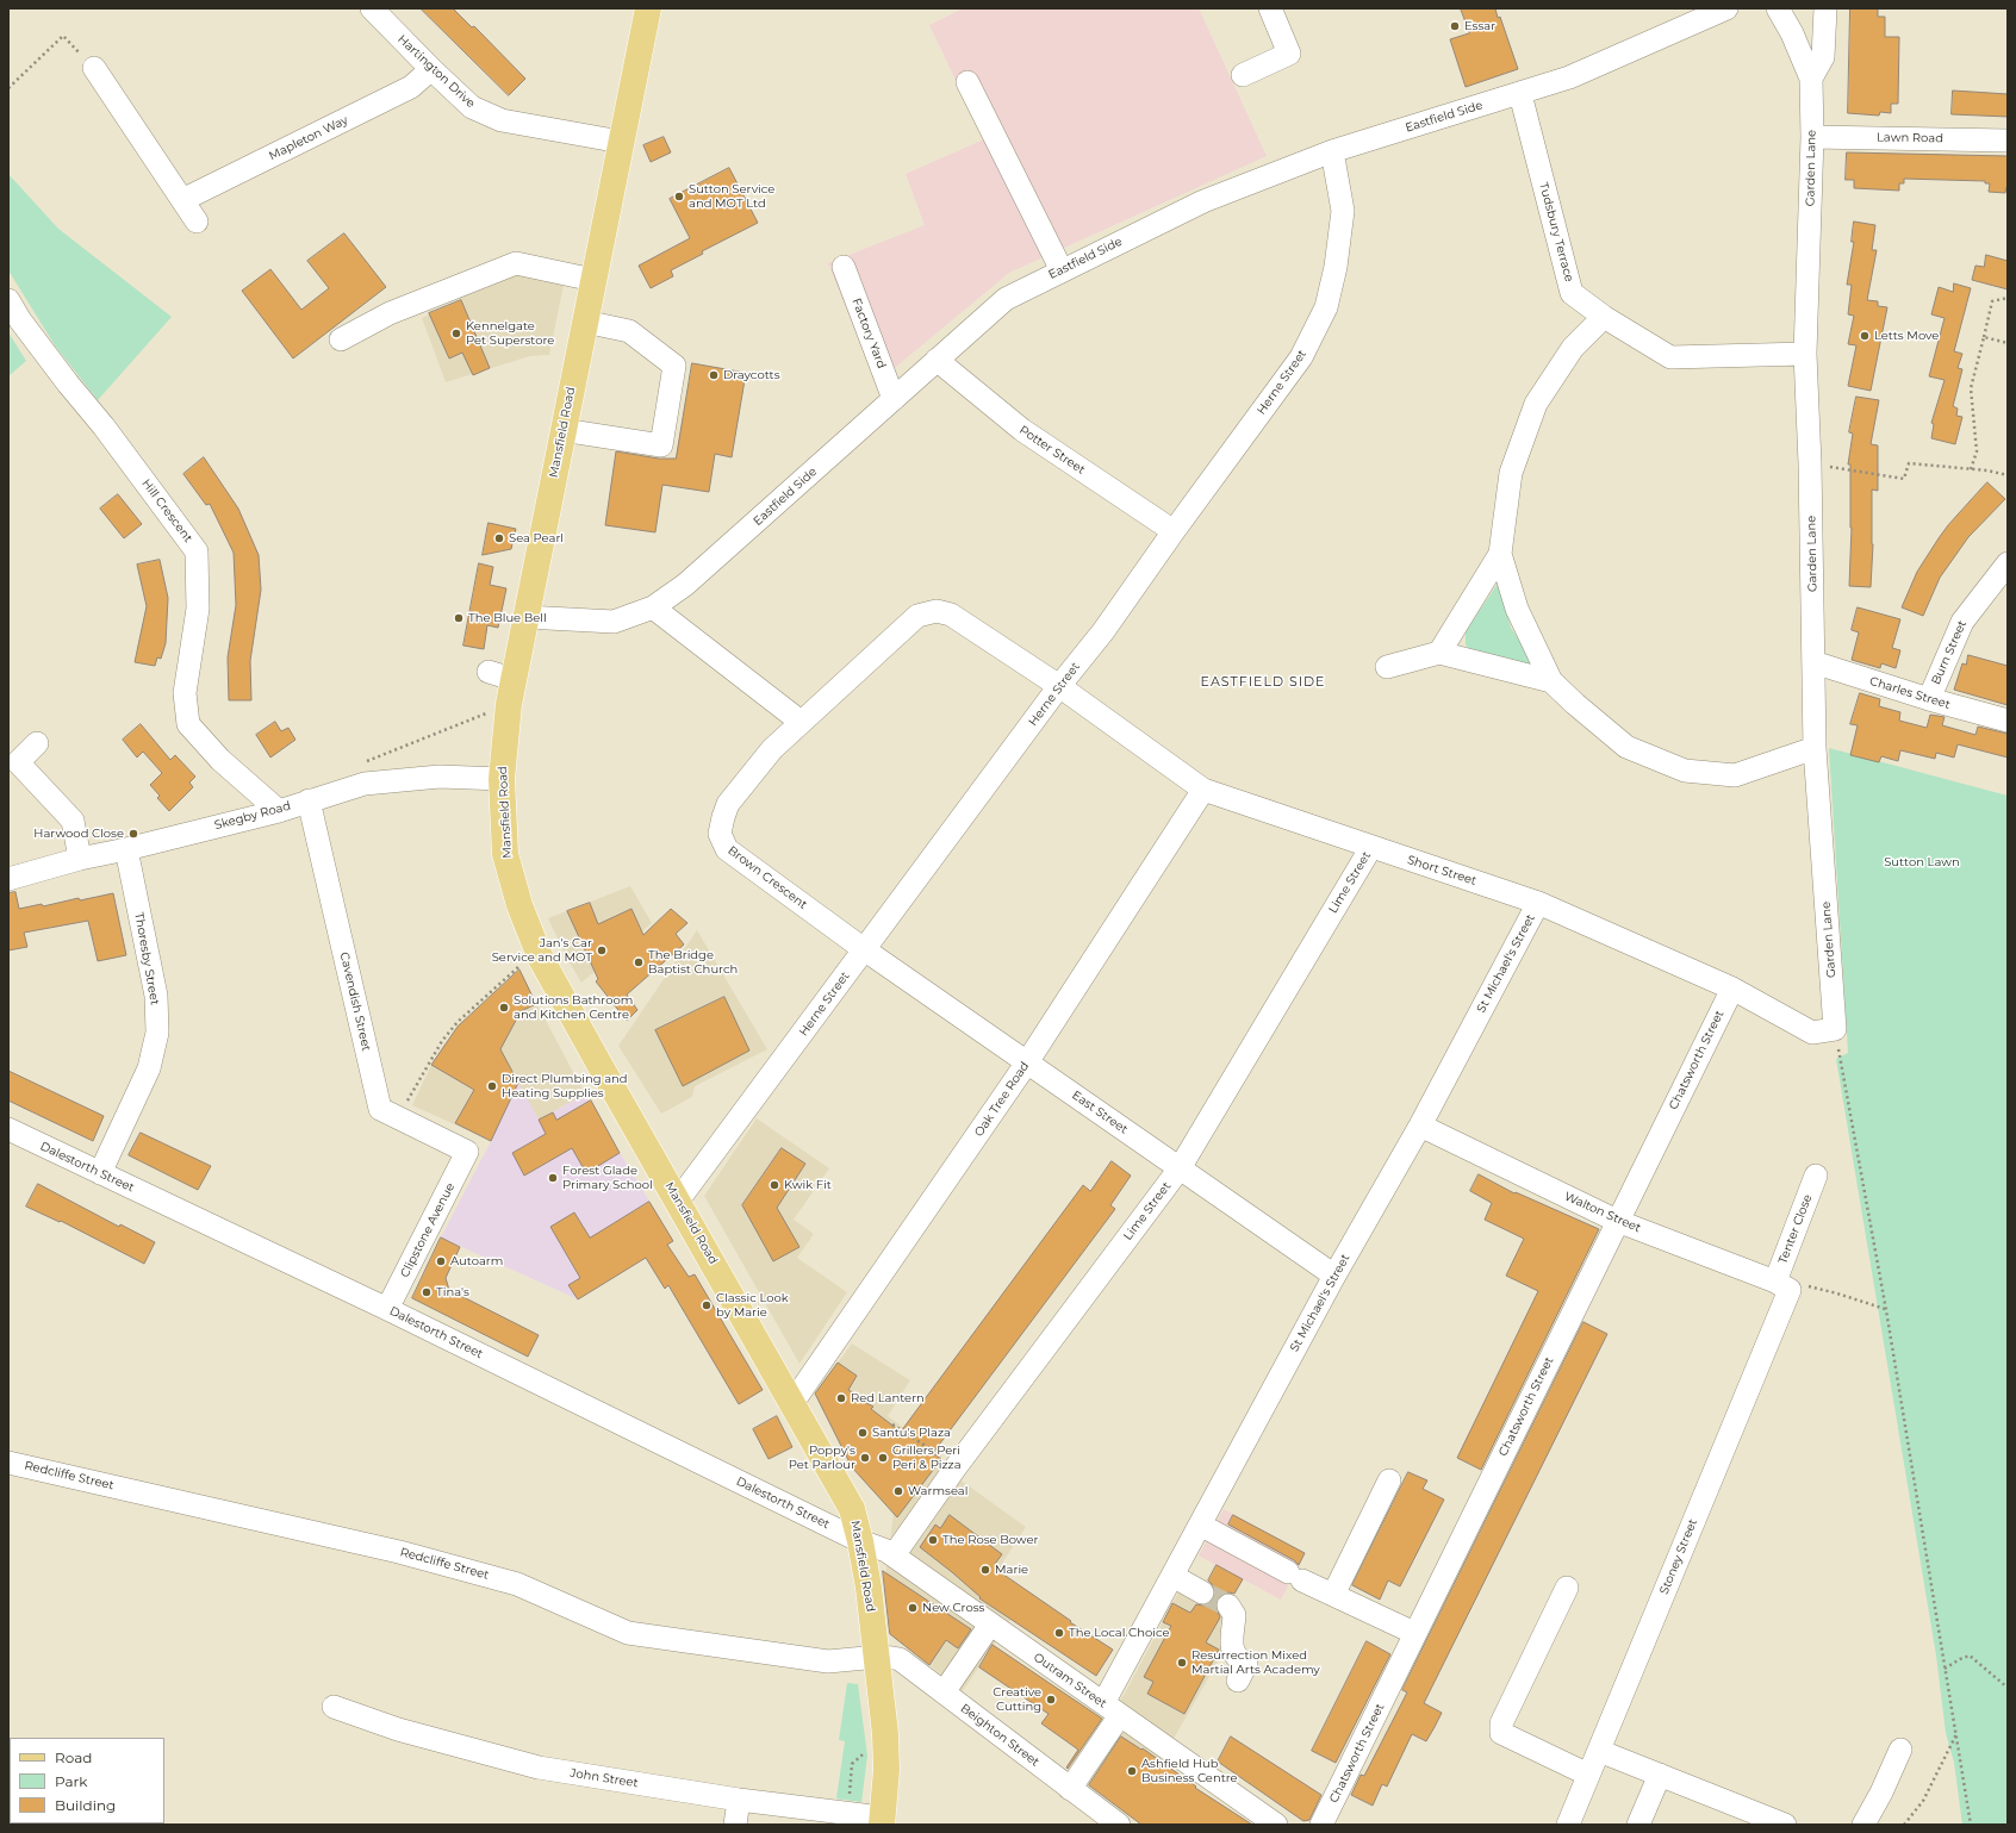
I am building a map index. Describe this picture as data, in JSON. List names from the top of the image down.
{
  "streets": {
    "main road": ["Mansfield Road"],
    "street": [
      "Hartington Drive",
      "Eastfield Side",
      "Mapleton Way",
      "Lawn Road",
      "Garden Lane",
      "Tudsbury Terrace",
      "Factory Yard",
      "Herne Street",
      "Potter Street",
      "Hill Crescent",
      "Burn Street",
      "Charles Street",
      "Skegby Road",
      "Short Street",
      "Brown Crescent",
      "Lime Street",
      "Thoresby Street",
      "St Michael's Street",
      "Cavendish Street",
      "Chatsworth Street",
      "Oak Tree Road",
      "East Street",
      "Dalestorth Street",
      "Walton Street",
      "Tenter Close",
      "Clipstone Avenue",
      "Redcliffe Street",
      "Stoney Street",
      "Outram Street",
      "Beighton Street",
      "John Street"
    ]
  },
  "crossings": [
    ["Hartington Drive", "Mapleton Way"],
    ["Hartington Drive", "Mansfield Road"],
    ["Eastfield Side", "Tudsbury Terrace"],
    ["Eastfield Side", "Factory Yard"],
    ["Eastfield Side", "Herne Street"],
    ["Eastfield Side", "Mansfield Road"],
    ["Eastfield Side", "Potter Street"],
    ["Lawn Road", "Garden Lane"],
    ["Garden Lane", "Tudsbury Terrace"],
    ["Garden Lane", "Charles Street"],
    ["Garden Lane", "Short Street"],
    ["Herne Street", "Mansfield Road"],
    ["Herne Street", "Potter Street"],
    ["Herne Street", "Short Street"],
    ["Herne Street", "Brown Crescent"],
    ["Herne Street", "East Street"],
    ["Mansfield Road", "Skegby Road"],
    ["Mansfield Road", "Oak Tree Road"],
    ["Mansfield Road", "Dalestorth Street"],
    ["Mansfield Road", "Redcliffe Street"],
    ["Mansfield Road", "Outram Street"],
    ["Mansfield Road", "Beighton Street"],
    ["Mansfield Road", "John Street"],
    ["Hill Crescent", "Skegby Road"],
    ["Burn Street", "Charles Street"],
    ["Skegby Road", "Thoresby Street"],
    ["Skegby Road", "Cavendish Street"],
    ["Short Street", "Brown Crescent"],
    ["Short Street", "Lime Street"],
    ["Short Street", "St Michael's Street"],
    ["Short Street", "Chatsworth Street"],
    ["Short Street", "Oak Tree Road"],
    ["Brown Crescent", "East Street"],
    ["Lime Street", "East Street"],
    ["Lime Street", "Outram Street"],
    ["Thoresby Street", "Dalestorth Street"],
    ["St Michael's Street", "East Street"],
    ["St Michael's Street", "Walton Street"],
    ["St Michael's Street", "Outram Street"],
    ["St Michael's Street", "Beighton Street"],
    ["Cavendish Street", "Clipstone Avenue"],
    ["Chatsworth Street", "Walton Street"],
    ["Oak Tree Road", "East Street"],
    ["Dalestorth Street", "Clipstone Avenue"],
    ["Dalestorth Street", "Outram Street"],
    ["Walton Street", "Tenter Close"],
    ["Walton Street", "Stoney Street"],
    ["Tenter Close", "Stoney Street"],
    ["Redcliffe Street", "Beighton Street"]
  ],
  "districts": ["EASTFIELD SIDE"],
  "parks": ["Sutton Lawn"],
  "places": [
    "Essar",
    "Sutton Service and MOT Ltd",
    "Kennelgate Pet Superstore",
    "Letts Move",
    "Draycotts",
    "Sea Pearl",
    "The Blue Bell",
    "Harwood Close",
    "Jan's Car Service and MOT",
    "The Bridge Baptist Church",
    "Solutions Bathroom and Kitchen Centre",
    "Direct Plumbing and Heating Supplies",
    "Forest Glade Primary School",
    "Kwik Fit",
    "Autoarm",
    "Tina's",
    "Classic Look by Marie",
    "Red Lantern",
    "Santu's Plaza",
    "Poppy's Pet Parlour",
    "Grillers Peri Peri & Pizza",
    "Warmseal",
    "The Rose Bower",
    "Marie",
    "New Cross",
    "The Local Choice",
    "Resurrection Mixed Martial Arts Academy",
    "Creative Cutting",
    "Ashfield Hub Business Centre"
  ],
  "legend": ["Road", "Park", "Building"]
}
